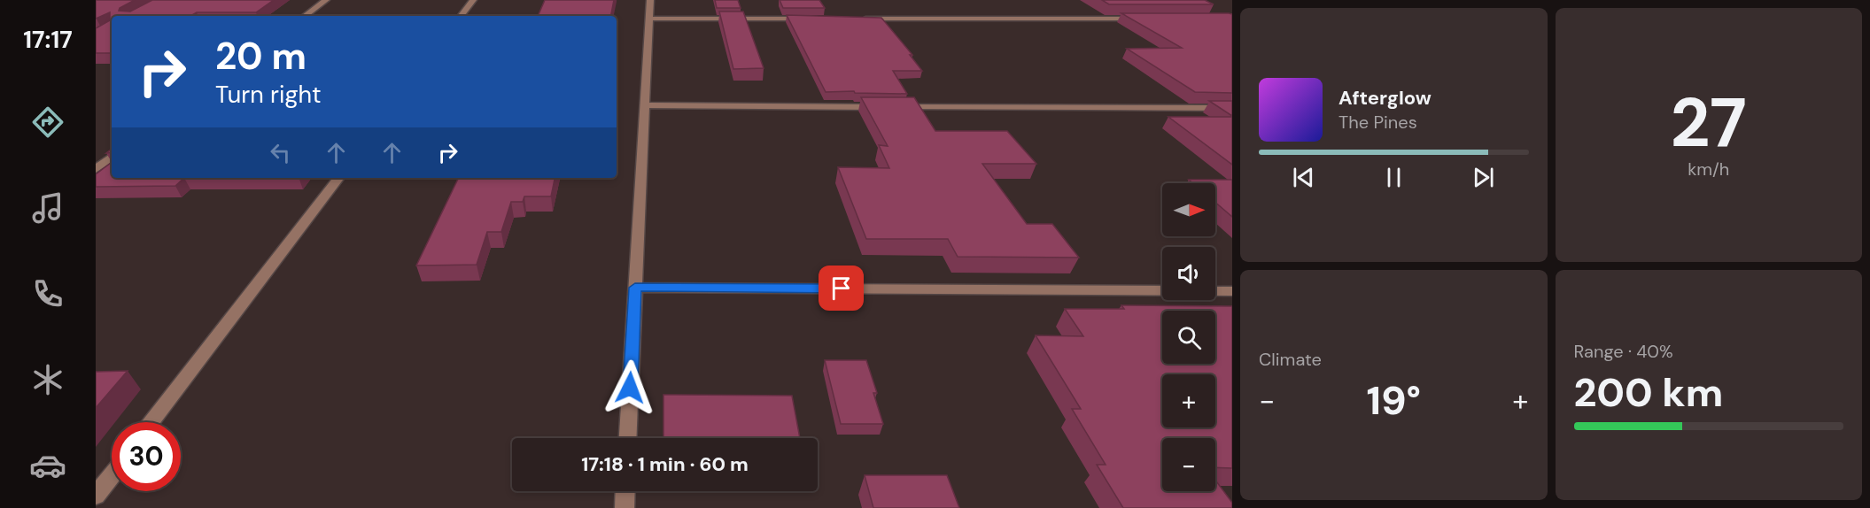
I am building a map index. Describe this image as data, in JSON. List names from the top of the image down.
{
  "north": "right",
  "page": {
    "tabs": "17:17",
    "tile": [
      ["27", "km/h"],
      "Climate",
      ["Range · 40%", "200 km"]
    ],
    "turn": ["20 m", "Turn right"],
    "song": ["Afterglow", "The Pines"],
    "map_buttons": ["+", "−"],
    "heat": ["−", "19°", "+"],
    "limit": "30",
    "trip": "17:18 · 1 min · 60 m"
  }
}
